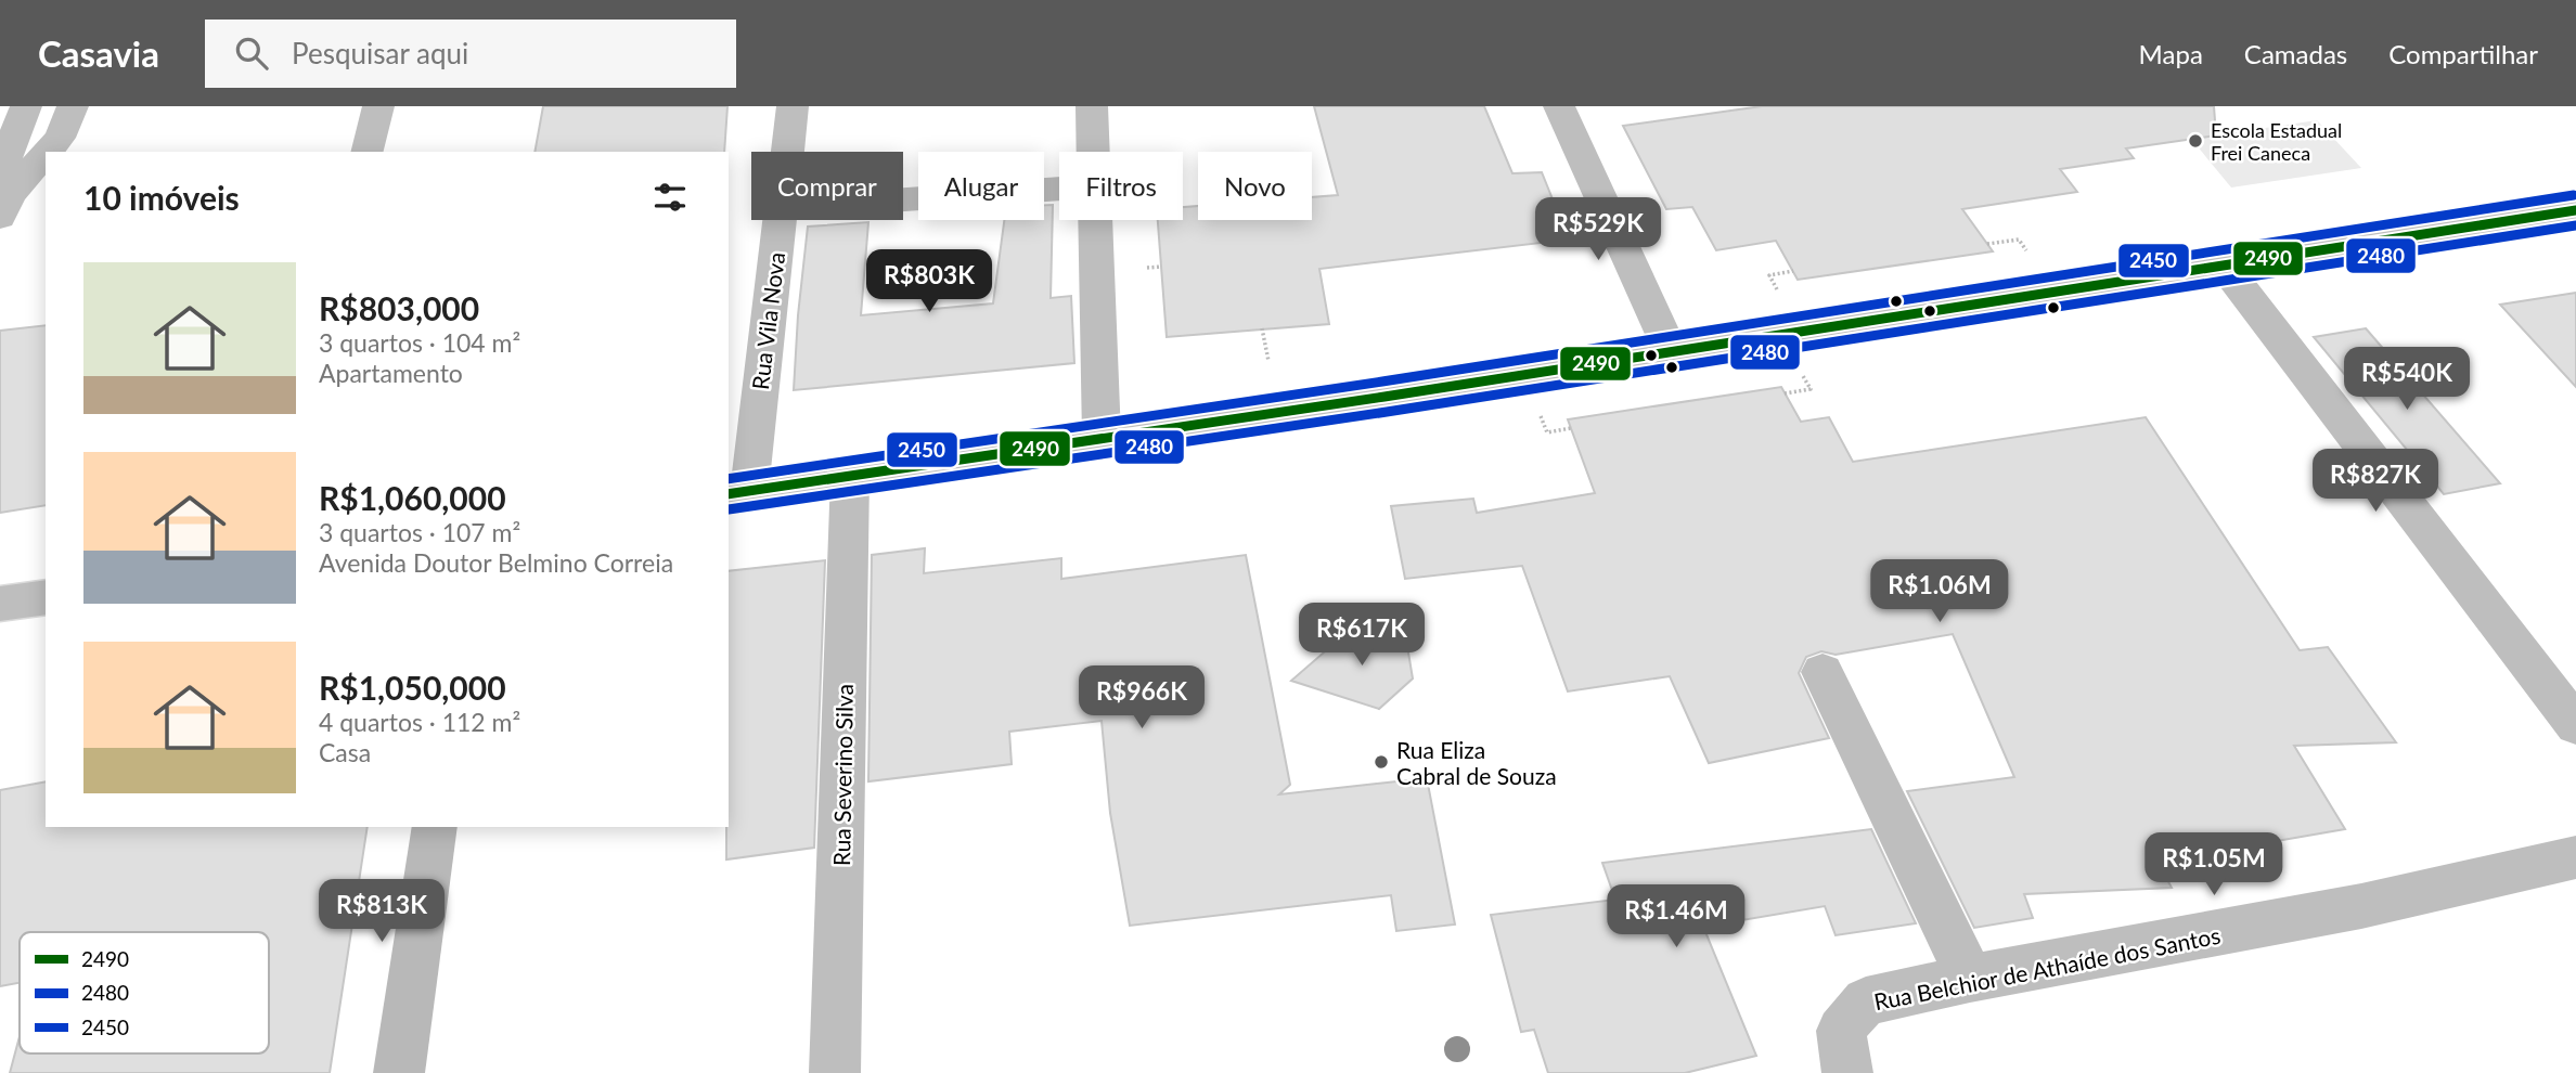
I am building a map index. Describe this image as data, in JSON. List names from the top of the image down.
{
  "streets": {
    "street": ["Rua Vila Nova", "Rua Severino Silva", "Rua Belchior de Athaíde dos Santos"]
  },
  "places": ["Escola Estadual Frei Caneca", "Rua Eliza Cabral de Souza"],
  "lines": ["transit line 2450", "transit line 2490", "transit line 2480"],
  "legend": ["2490", "2480", "2450"],
  "page": {
    "header": "Casavia",
    "search": "Pesquisar aqui",
    "nav": ["Mapa", "Camadas", "Compartilhar"],
    "chip": [
      "Comprar",
      "Alugar",
      "Filtros",
      "Novo"
    ],
    "heading": "10 imóveis",
    "price": [
      "R$529K",
      "R$803K",
      "R$540K",
      "R$827K",
      "R$1.06M",
      "R$617K",
      "R$966K",
      "R$1.05M",
      "R$813K",
      "R$1.46M"
    ],
    "list": [
      {
        "name": "R$803,000",
        "note": "3 quartos · 104 m² · Apartamento"
      },
      {
        "name": "R$1,060,000",
        "note": "3 quartos · 107 m² · Avenida Doutor Belmino Correia"
      },
      {
        "name": "R$1,050,000",
        "note": "4 quartos · 112 m² · Casa"
      }
    ]
  }
}
